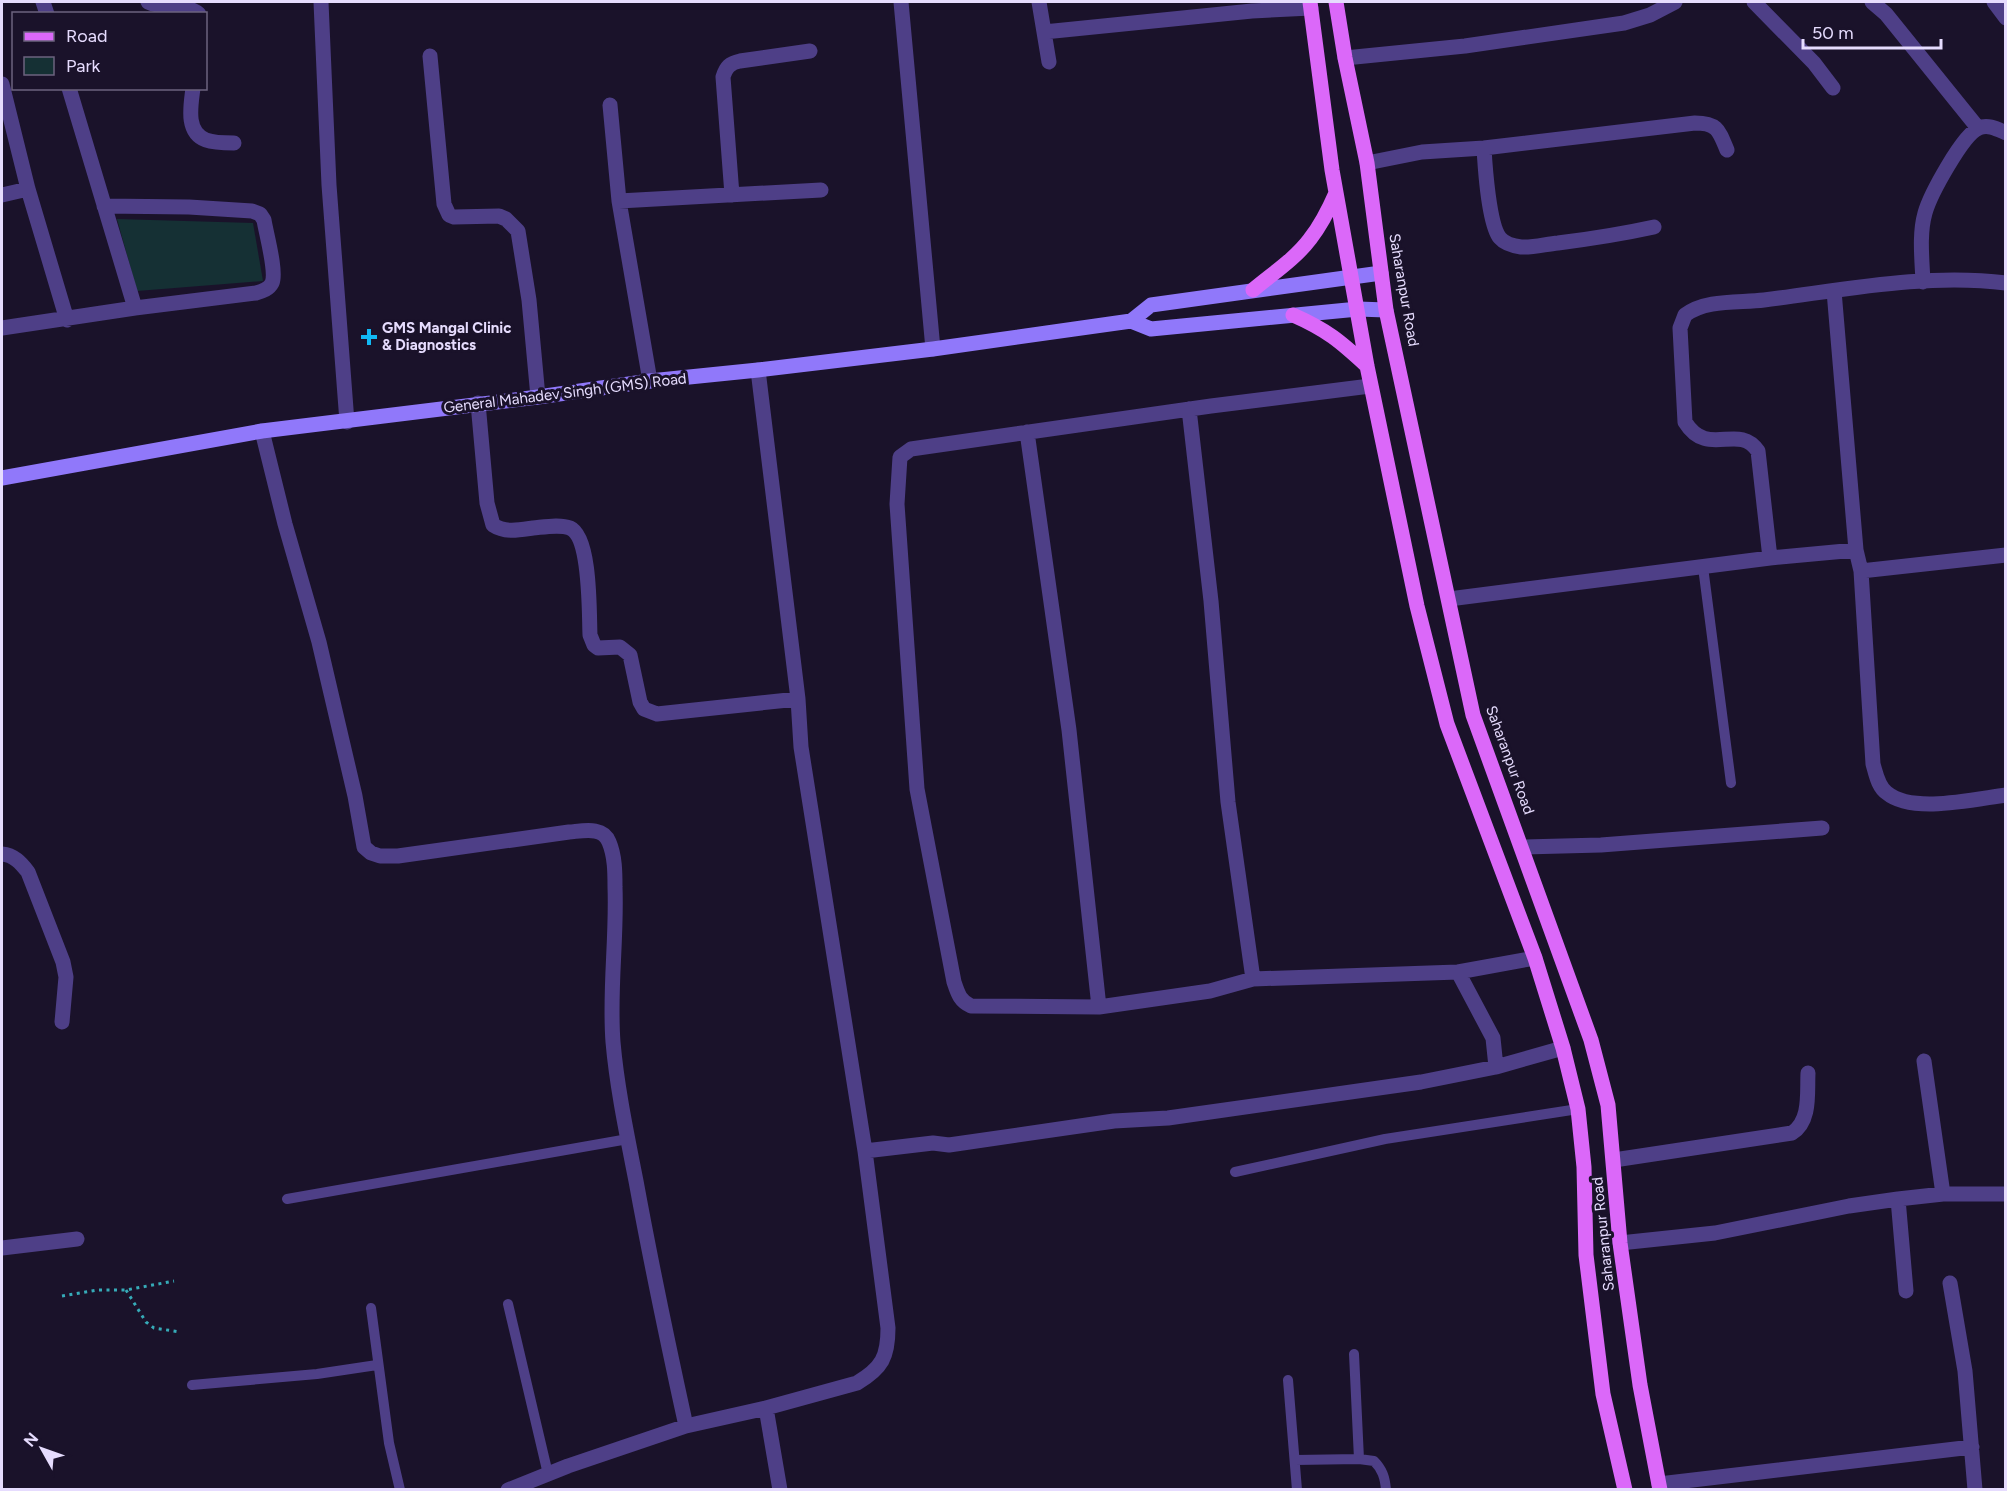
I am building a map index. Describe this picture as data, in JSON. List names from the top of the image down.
{
  "streets": {
    "main road": ["Saharanpur Road"],
    "street": ["General Mahadev Singh (GMS) Road"]
  },
  "crossings": [
    ["Saharanpur Road", "General Mahadev Singh (GMS) Road"]
  ],
  "places": {
    "health": ["GMS Mangal Clinic & Diagnostics"]
  },
  "legend": ["Road", "Park"],
  "scale_bar": "50 m",
  "north": "top left"
}
